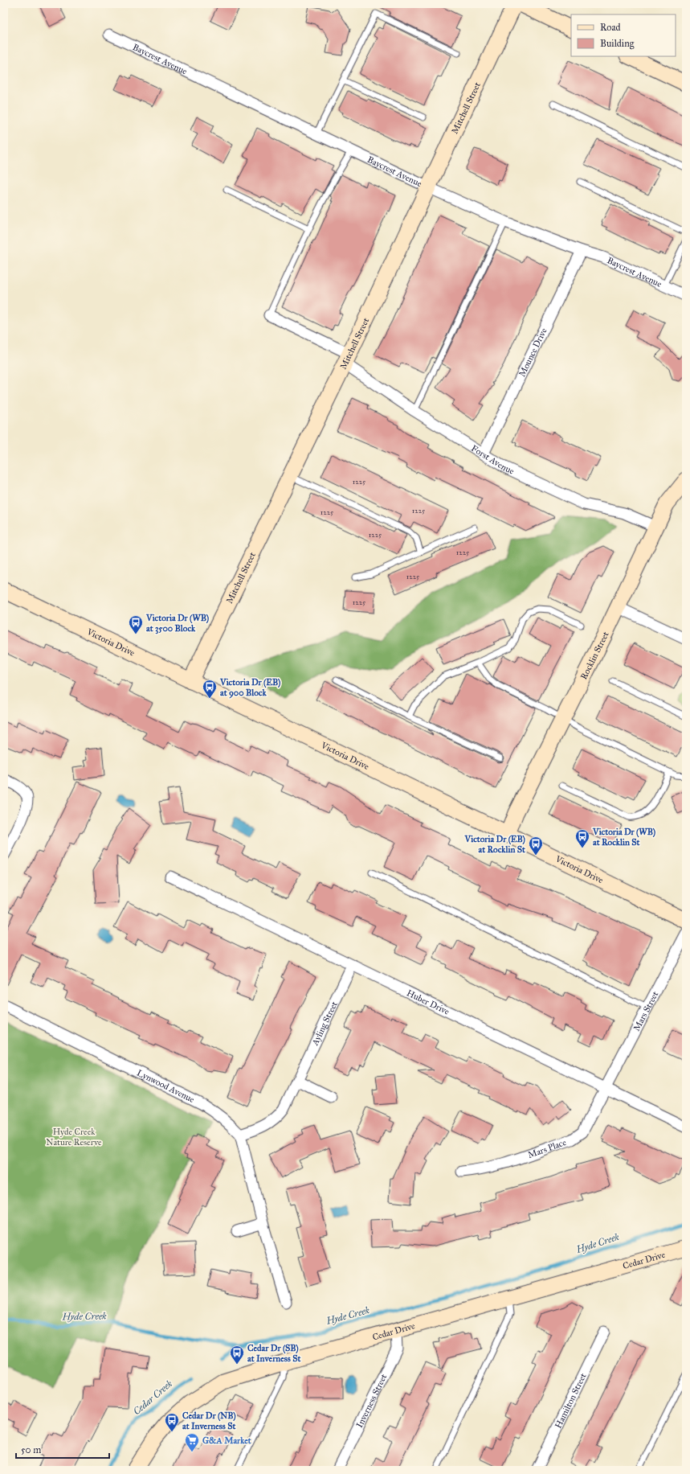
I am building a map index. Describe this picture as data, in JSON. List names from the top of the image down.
{
  "streets": {
    "street": [
      "Baycrest Avenue",
      "Mitchell Street",
      "Mounce Drive",
      "Forst Avenue",
      "Victoria Drive",
      "Rocklin Street",
      "Huber Drive",
      "Mars Street",
      "Ayling Street",
      "Lynwood Avenue",
      "Mars Place",
      "Cedar Drive",
      "Inverness Street",
      "Hamilton Street"
    ]
  },
  "crossings": [
    ["Baycrest Avenue", "Mitchell Street"],
    ["Baycrest Avenue", "Mounce Drive"],
    ["Mitchell Street", "Forst Avenue"],
    ["Mitchell Street", "Victoria Drive"],
    ["Mounce Drive", "Forst Avenue"],
    ["Forst Avenue", "Rocklin Street"],
    ["Victoria Drive", "Rocklin Street"],
    ["Huber Drive", "Mars Street"],
    ["Huber Drive", "Ayling Street"],
    ["Huber Drive", "Mars Place"],
    ["Mars Street", "Mars Place"],
    ["Ayling Street", "Lynwood Avenue"],
    ["Cedar Drive", "Inverness Street"]
  ],
  "water": ["Hyde Creek", "Cedar Creek"],
  "parks": ["Hyde Creek Nature Reserve"],
  "places": {
    "bus stop": [
      "Victoria Dr (WB) at 3500 Block",
      "Victoria Dr (EB) at 900 Block",
      "Victoria Dr (WB) at Rocklin St",
      "Victoria Dr (EB) at Rocklin St",
      "Cedar Dr (SB) at Inverness St",
      "Cedar Dr (NB) at Inverness St"
    ],
    "supermarket": ["G&A Market"]
  },
  "house_numbers": [
    "1225",
    "1225",
    "1225",
    "1225",
    "1225",
    "1225",
    "1225"
  ],
  "legend": ["Road", "Building"],
  "scale_bar": "50 m"
}
